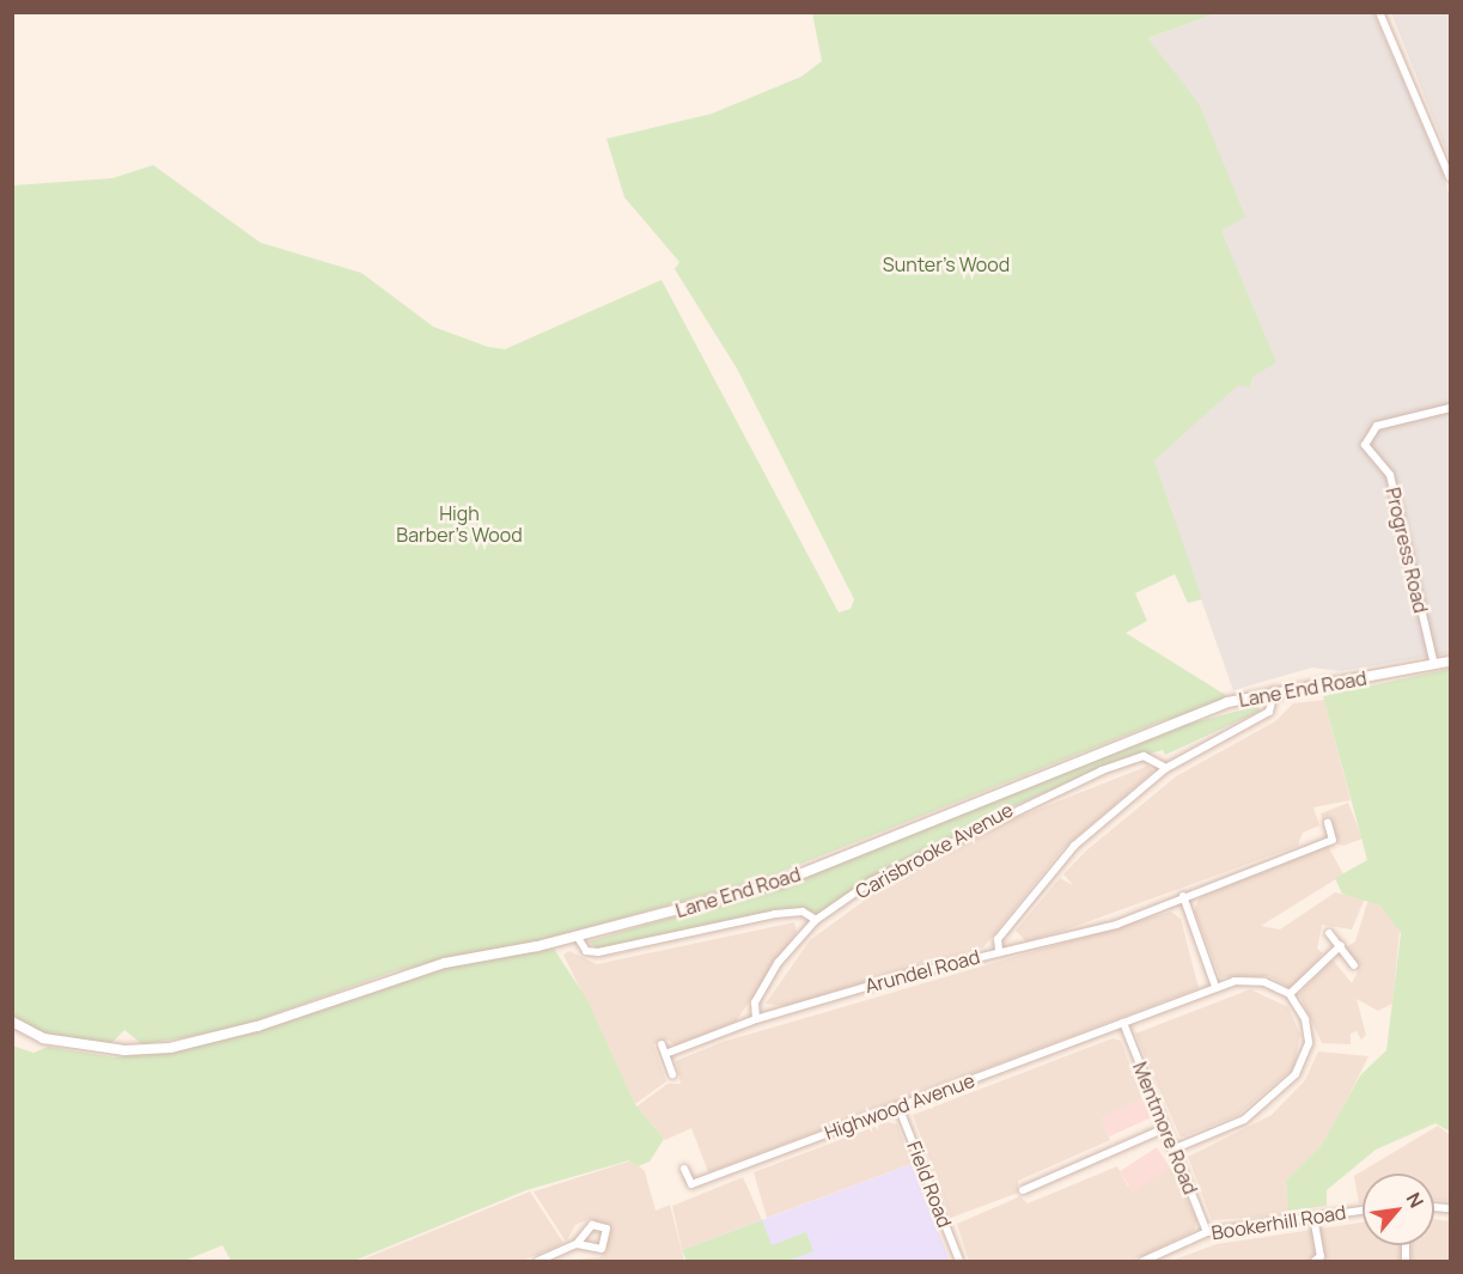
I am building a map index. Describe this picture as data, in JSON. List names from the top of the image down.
{
  "streets": {
    "street": [
      "Progress Road",
      "Lane End Road",
      "Carisbrooke Avenue",
      "Arundel Road",
      "Highwood Avenue",
      "Mentmore Road",
      "Field Road",
      "Bookerhill Road"
    ]
  },
  "crossings": [
    ["Progress Road", "Lane End Road"],
    ["Carisbrooke Avenue", "Arundel Road"],
    ["Highwood Avenue", "Mentmore Road"],
    ["Highwood Avenue", "Field Road"],
    ["Mentmore Road", "Bookerhill Road"]
  ],
  "parks": ["Sunter's Wood", "High Barber's Wood"],
  "north": "top right"
}
